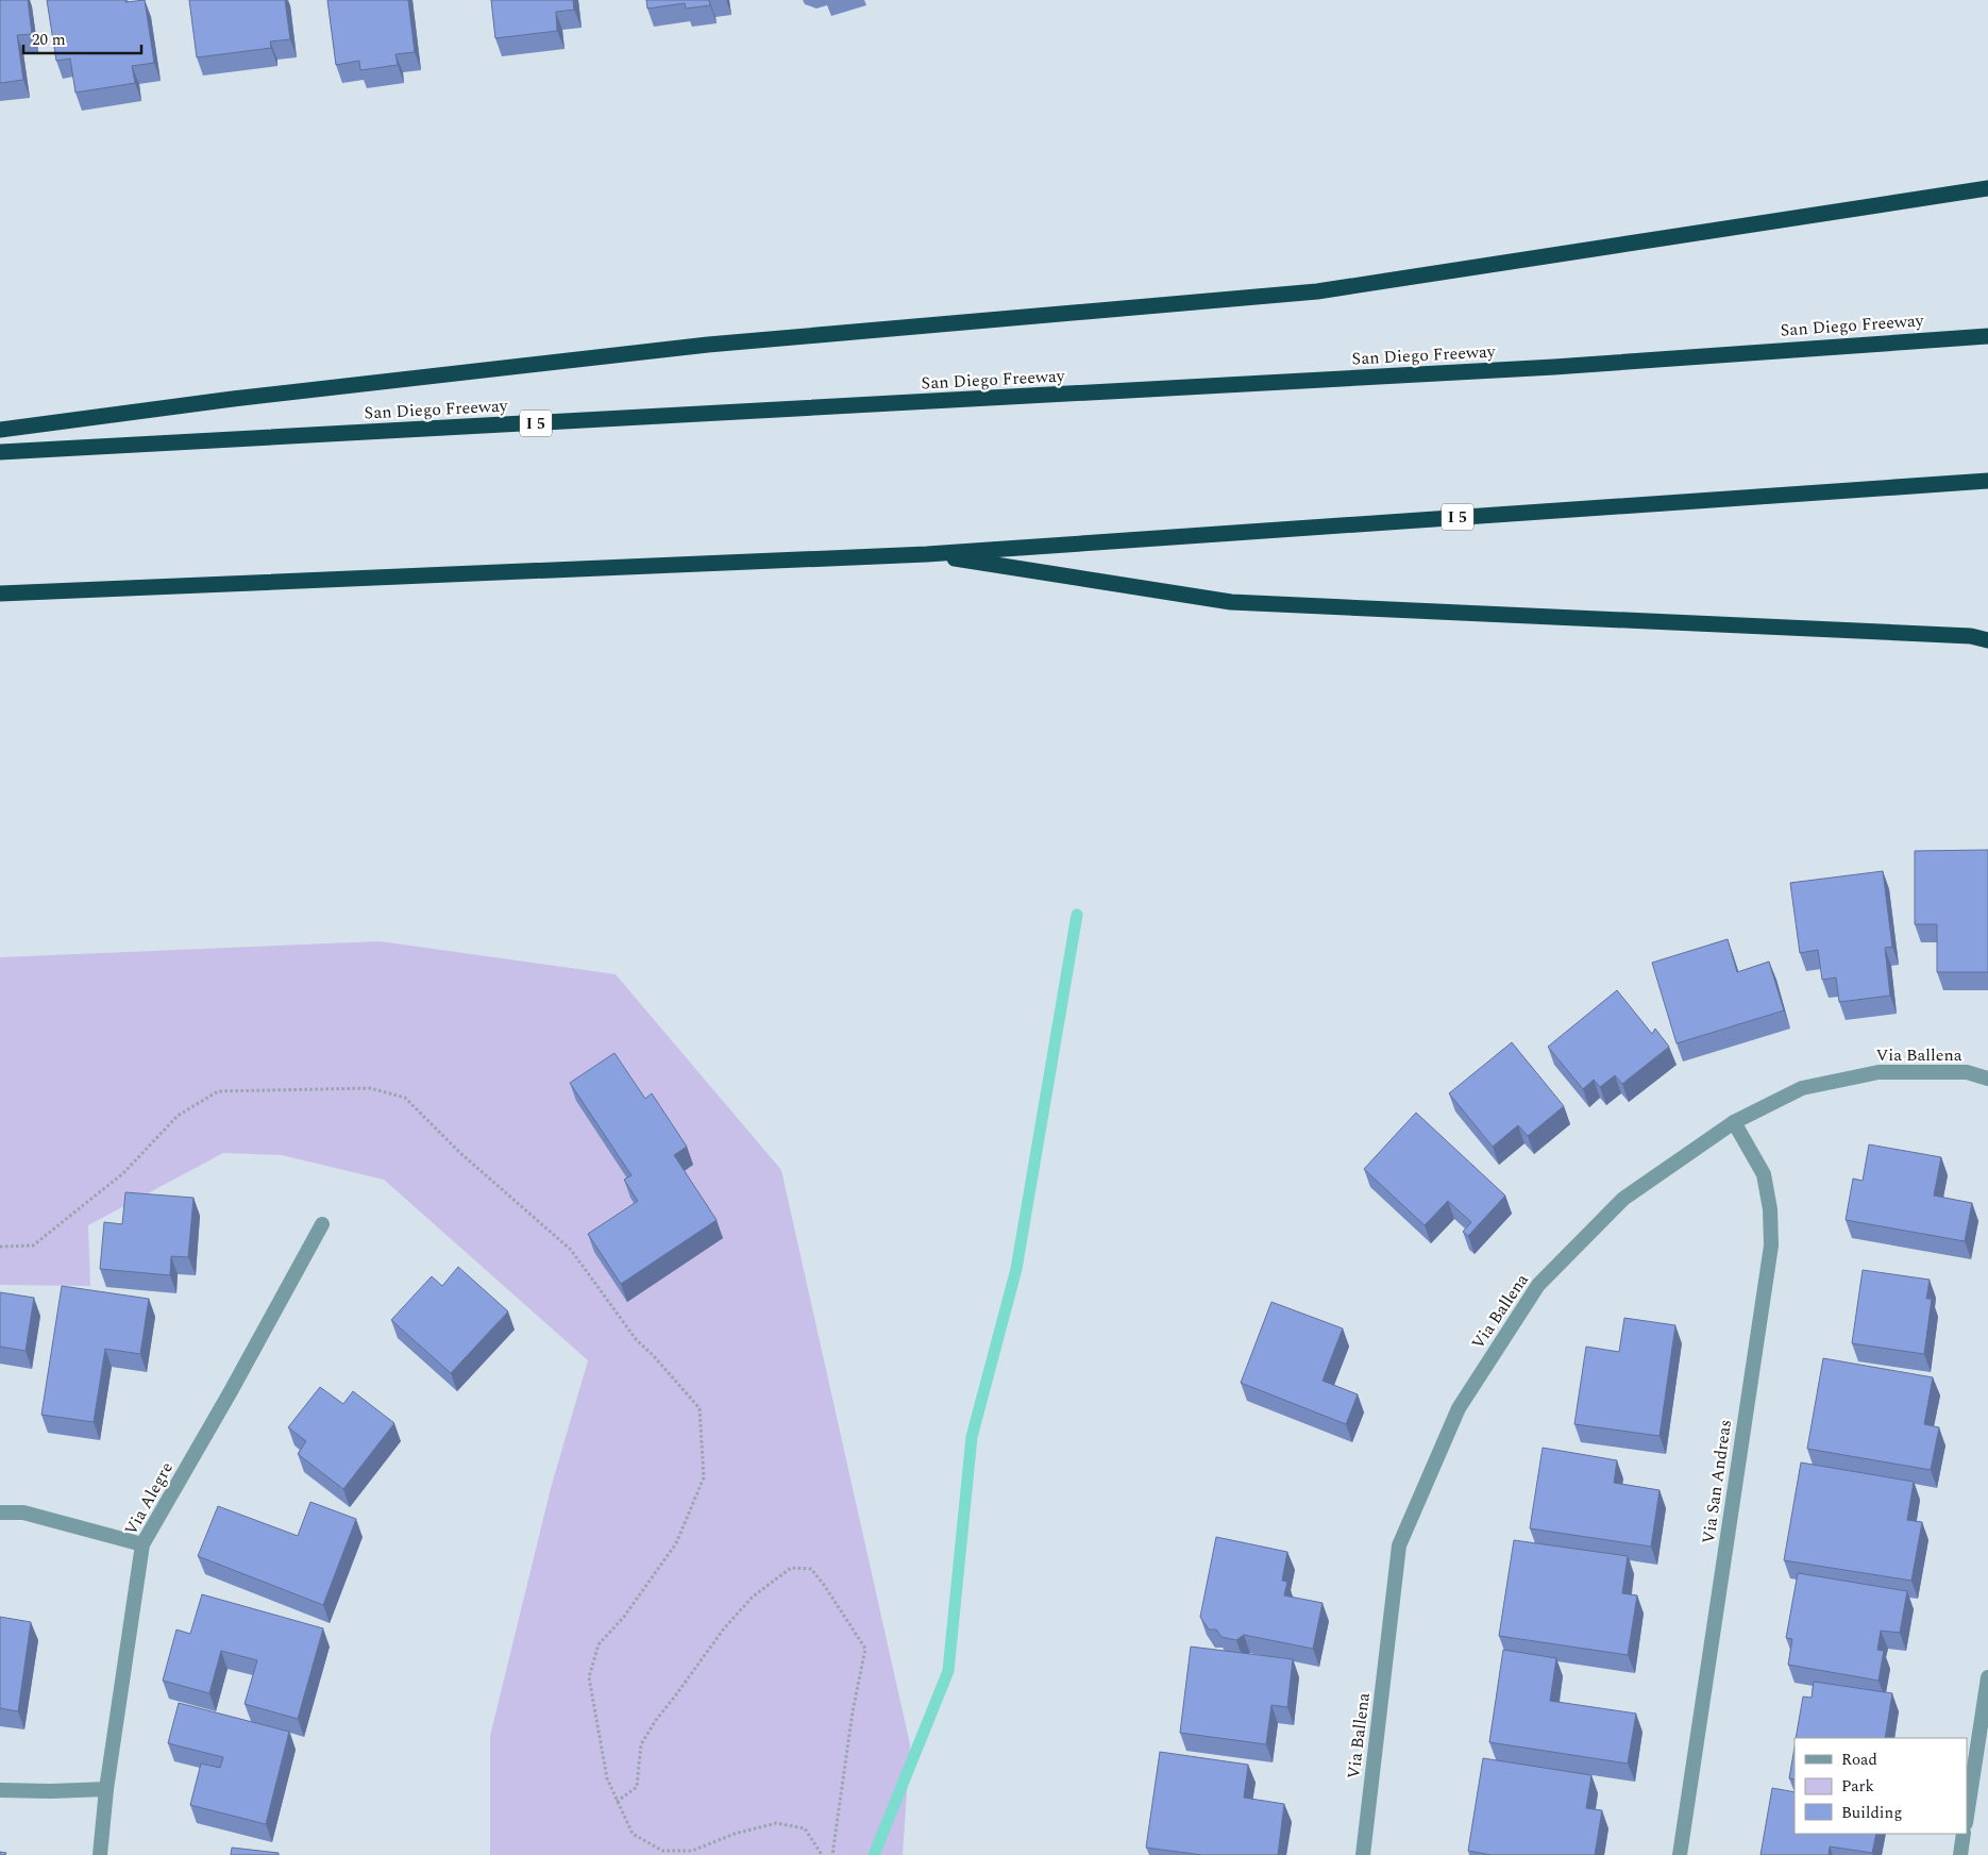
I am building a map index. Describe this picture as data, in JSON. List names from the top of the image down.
{
  "streets": {
    "highway": ["San Diego Freeway", "I 5"],
    "street": ["Via Ballena", "Via San Andreas", "Via Alegre"]
  },
  "crossings": [
    ["Via Ballena", "Via San Andreas"]
  ],
  "legend": ["Road", "Park", "Building"],
  "scale_bar": "20 m"
}
